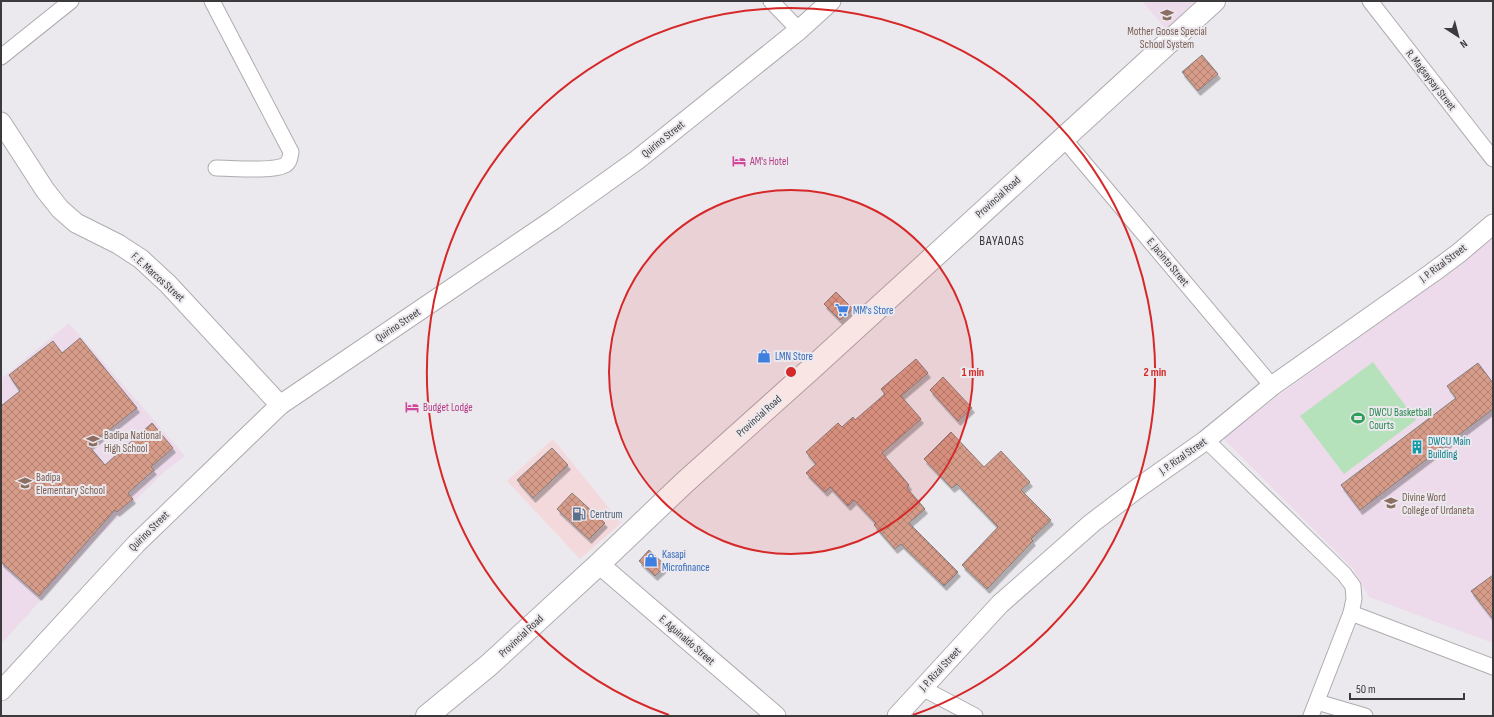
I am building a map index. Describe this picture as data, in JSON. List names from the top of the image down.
{
  "streets": {
    "main road": ["Provincial Road"],
    "street": [
      "R. Magsaysay Street",
      "Quirino Street",
      "E. Jacinto Street",
      "J. P. Rizal Street",
      "F. E. Marcos Street",
      "E. Aguinaldo Street"
    ]
  },
  "crossings": [
    ["Quirino Street", "F. E. Marcos Street"],
    ["Provincial Road", "E. Jacinto Street"],
    ["Provincial Road", "E. Aguinaldo Street"],
    ["E. Jacinto Street", "J. P. Rizal Street"]
  ],
  "districts": ["BAYAOAS"],
  "places": {
    "school or university": [
      "Mother Goose Special School System",
      "Badipa National High School",
      "Badipa Elementary School",
      "Divine Word College of Urdaneta"
    ],
    "hotel": ["AM's Hotel", "Budget Lodge"],
    "supermarket": ["MM's Store"],
    "shop": ["LMN Store", "Kasapi Microfinance"],
    "sports": ["DWCU Basketball Courts"],
    "building": ["DWCU Main Building"],
    "fuel station": ["Centrum"]
  },
  "scale_bar": "50 m",
  "north": "bottom right",
  "rings": ["1 min", "2 min"]
}
